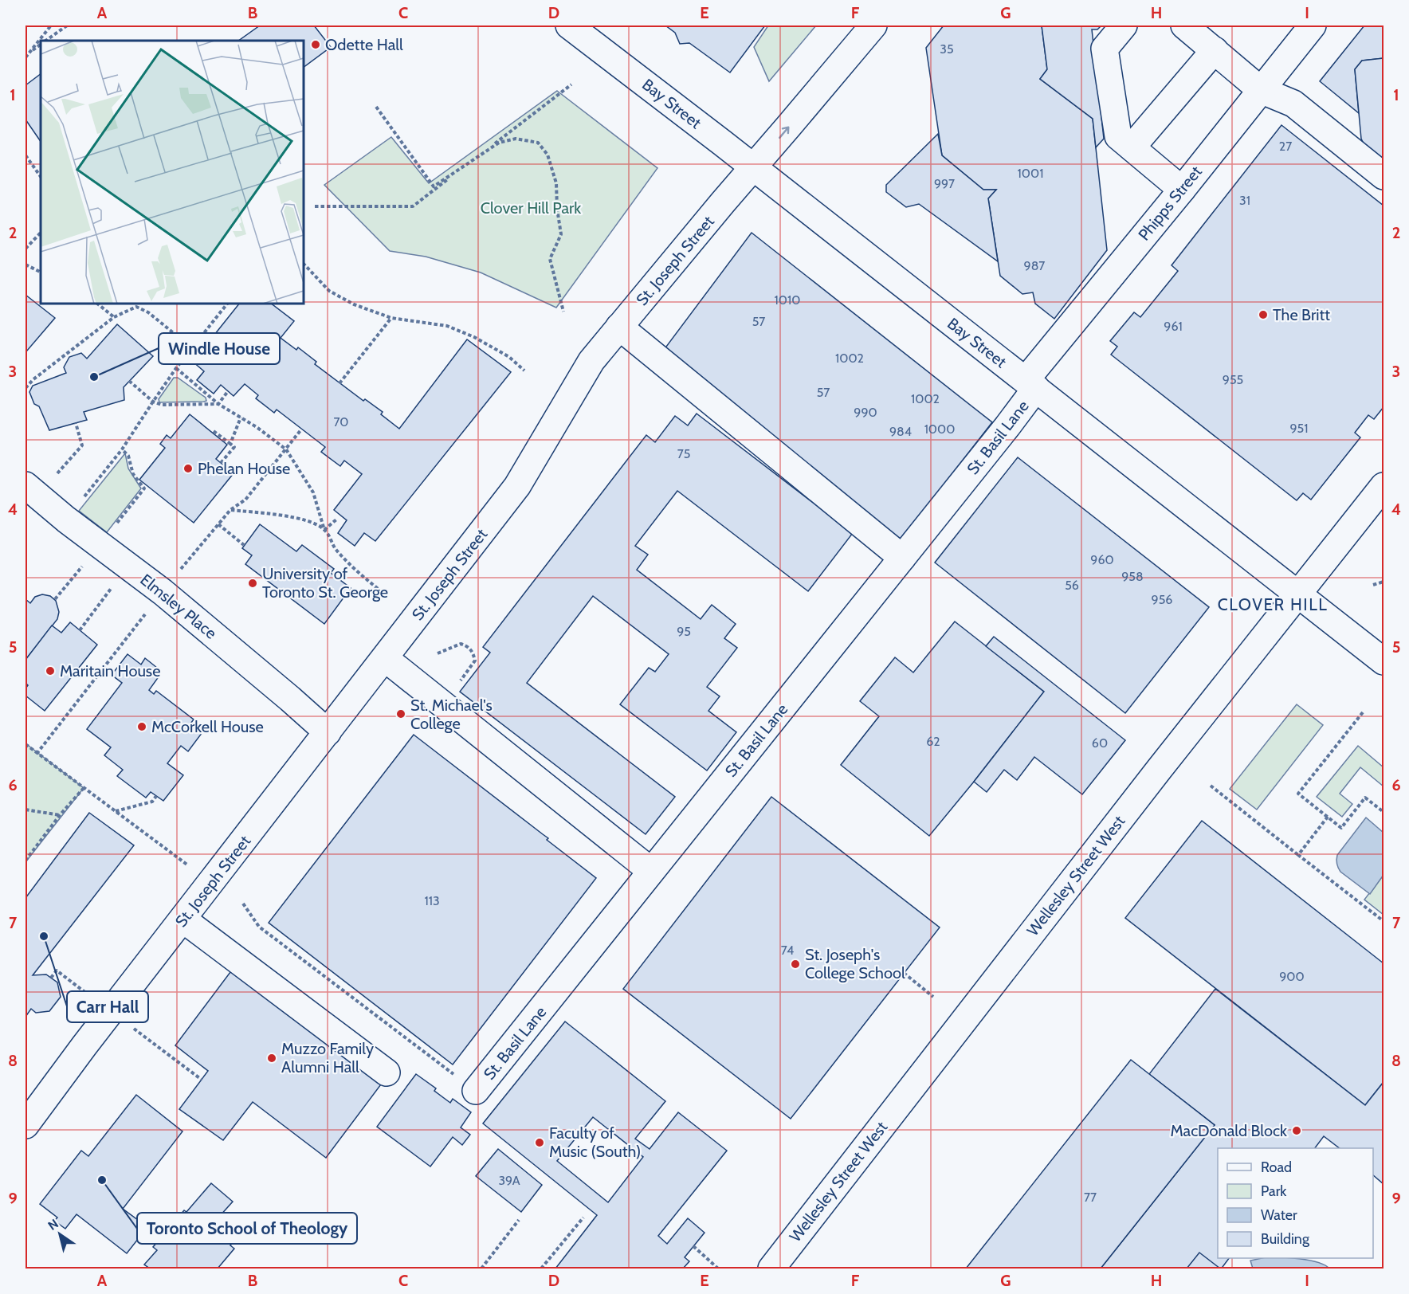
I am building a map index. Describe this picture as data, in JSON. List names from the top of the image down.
{
  "streets": {
    "street": [
      "Bay Street",
      "Phipps Street",
      "St. Joseph Street",
      "St. Basil Lane",
      "Elmsley Place",
      "Wellesley Street West"
    ]
  },
  "crossings": [
    ["Bay Street", "Phipps Street"],
    ["Bay Street", "St. Joseph Street"],
    ["Bay Street", "St. Basil Lane"],
    ["Bay Street", "Wellesley Street West"],
    ["Phipps Street", "St. Basil Lane"],
    ["St. Joseph Street", "Elmsley Place"]
  ],
  "districts": ["CLOVER HILL"],
  "parks": ["Clover Hill Park"],
  "places": [
    "Odette Hall",
    "The Britt",
    "Windle House",
    "Phelan House",
    "University of Toronto St. George",
    "Maritain House",
    "St. Michael's College",
    "McCorkell House",
    "Carr Hall",
    "St. Joseph's College School",
    "Muzzo Family Alumni Hall",
    "MacDonald Block",
    "Faculty of Music (South)",
    "Toronto School of Theology"
  ],
  "house_numbers": [
    "35",
    "27",
    "1001",
    "997",
    "31",
    "987",
    "1010",
    "57",
    "961",
    "1002",
    "955",
    "57",
    "1002",
    "990",
    "70",
    "951",
    "1000",
    "984",
    "75",
    "960",
    "958",
    "56",
    "956",
    "95",
    "62",
    "60",
    "113",
    "74",
    "900",
    "39A",
    "77"
  ],
  "legend": [
    "Road",
    "Park",
    "Water",
    "Building"
  ],
  "north": "top left",
  "grid": {
    "columns": [
      "A",
      "B",
      "C",
      "D",
      "E",
      "F",
      "G",
      "H",
      "I"
    ],
    "rows": [
      "1",
      "2",
      "3",
      "4",
      "5",
      "6",
      "7",
      "8",
      "9"
    ]
  }
}
